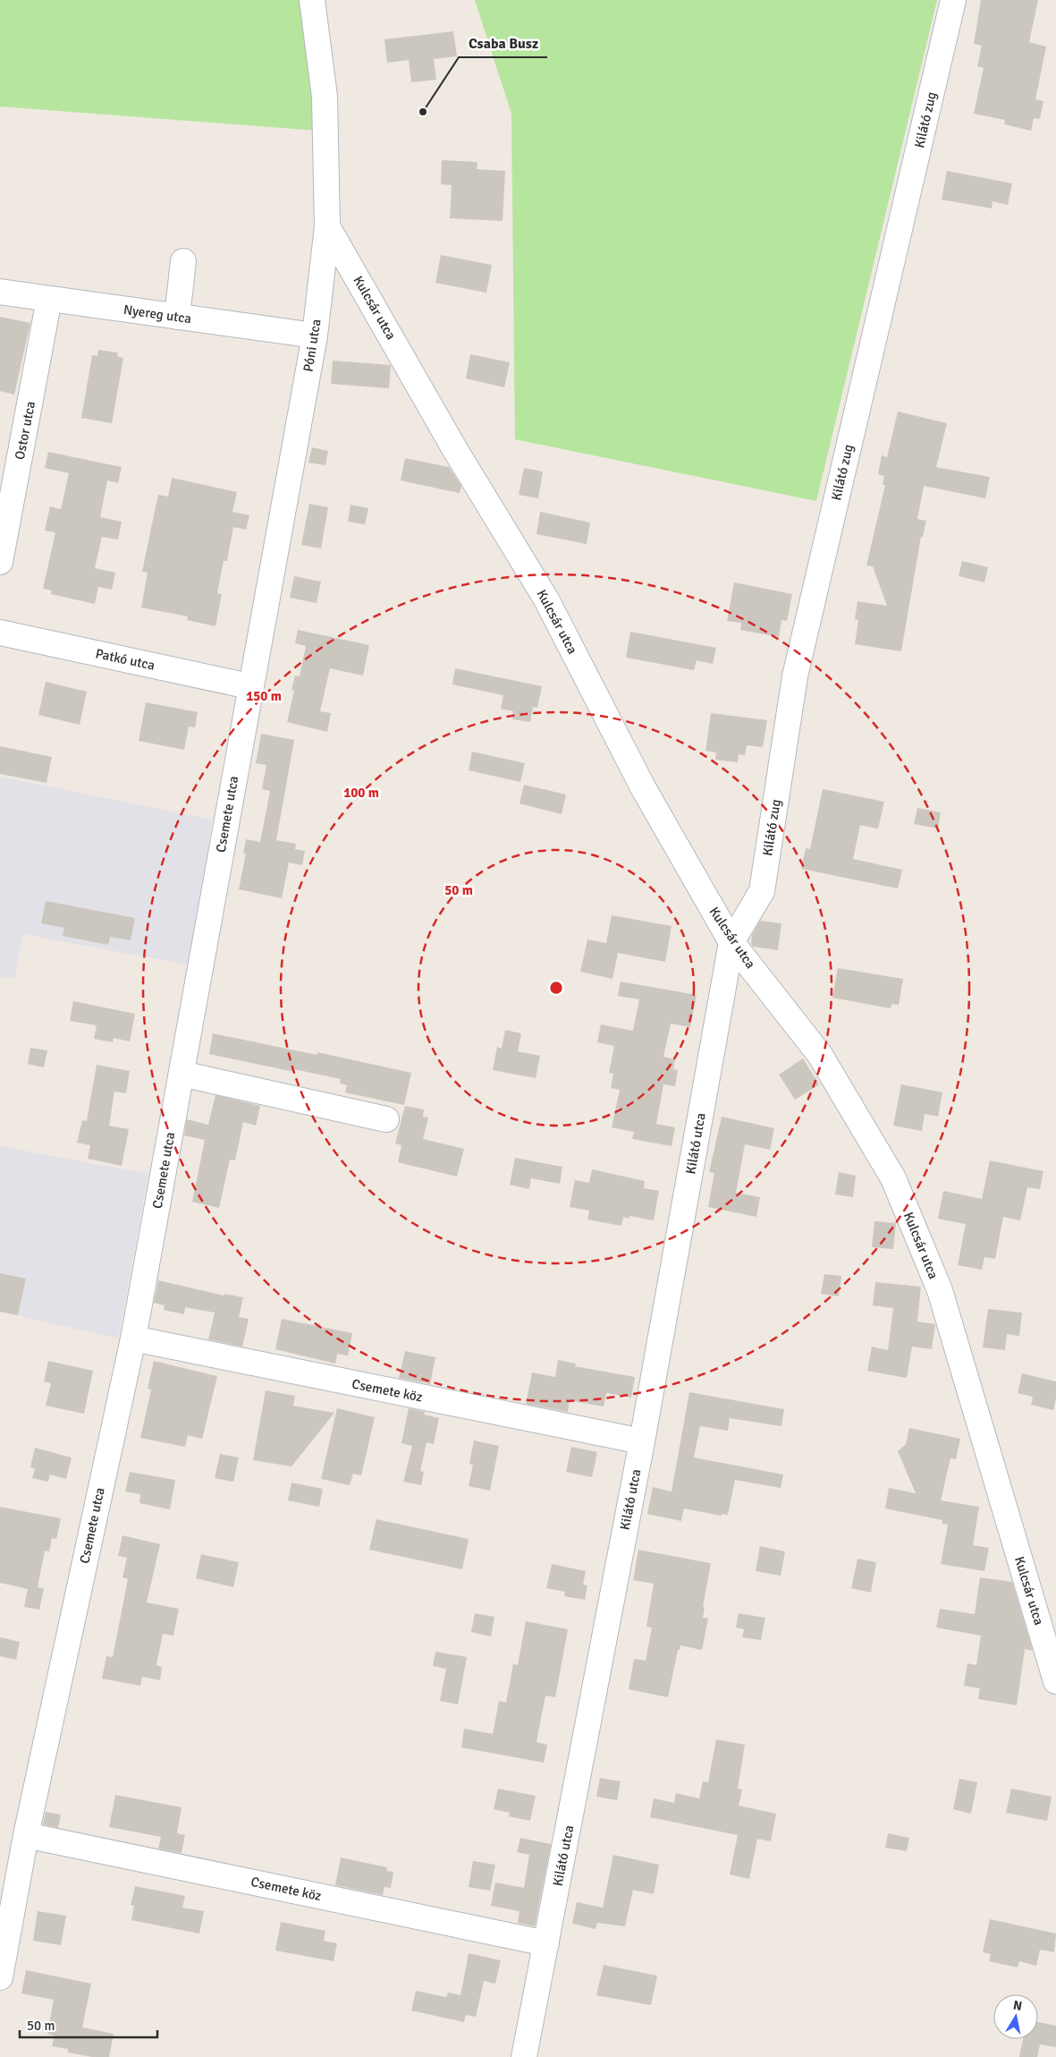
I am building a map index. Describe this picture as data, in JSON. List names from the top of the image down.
{
  "streets": {
    "street": [
      "Kilátó zug",
      "Kulcsár utca",
      "Nyereg utca",
      "Póni utca",
      "Ostor utca",
      "Patkó utca",
      "Csemete utca",
      "Kilátó utca",
      "Csemete köz"
    ]
  },
  "crossings": [
    ["Kilátó zug", "Kulcsár utca"],
    ["Kilátó zug", "Kilátó utca"],
    ["Kulcsár utca", "Póni utca"],
    ["Kulcsár utca", "Kilátó utca"],
    ["Nyereg utca", "Póni utca"],
    ["Nyereg utca", "Ostor utca"],
    ["Póni utca", "Patkó utca"],
    ["Póni utca", "Csemete utca"],
    ["Patkó utca", "Csemete utca"],
    ["Csemete utca", "Csemete köz"],
    ["Kilátó utca", "Csemete köz"]
  ],
  "places": ["Csaba Busz"],
  "scale_bar": "50 m",
  "north": "top",
  "rings": ["150 m", "100 m", "50 m"]
}
